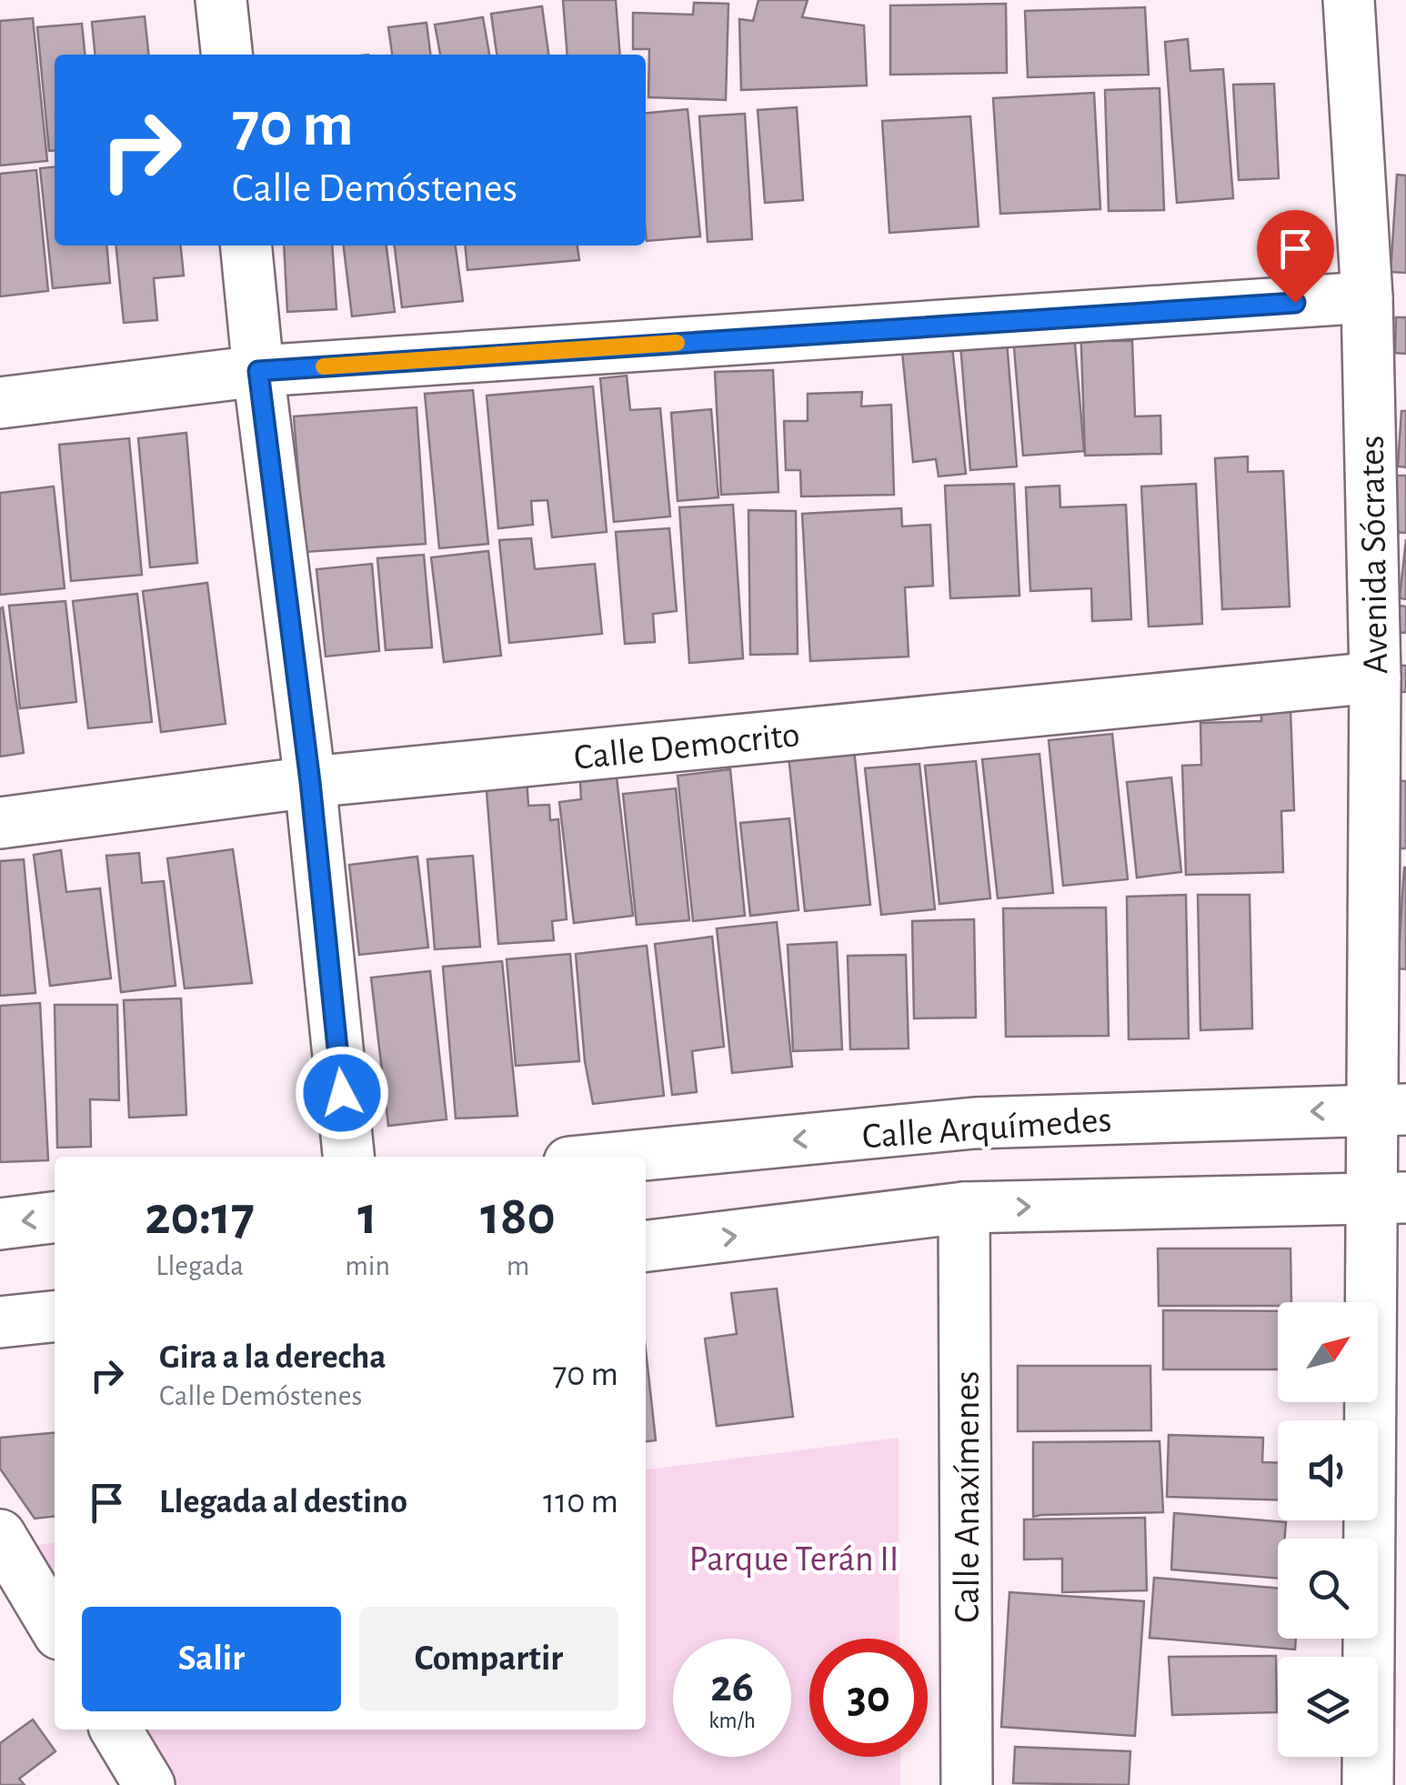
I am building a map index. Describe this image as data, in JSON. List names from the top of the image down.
{
  "streets": {
    "street": [
      "Avenida Sócrates",
      "Calle Democrito",
      "Calle Arquímedes",
      "Calle Anaxímenes"
    ]
  },
  "crossings": [
    ["Avenida Sócrates", "Calle Democrito"],
    ["Avenida Sócrates", "Calle Arquímedes"]
  ],
  "parks": ["Parque Terán II"],
  "north": "top right",
  "page": {
    "turn": ["70 m", "Calle Demóstenes"],
    "eta": [
      "20:17",
      "Llegada",
      "1",
      "min",
      "180",
      "m"
    ],
    "list": [
      {
        "name": "Gira a la derecha",
        "note": "Calle Demóstenes",
        "value": "70 m"
      },
      {
        "name": "Llegada al destino",
        "value": "110 m"
      }
    ],
    "buttons": ["Salir", "Compartir"],
    "speed": "26 km/h",
    "limit": "30"
  }
}
